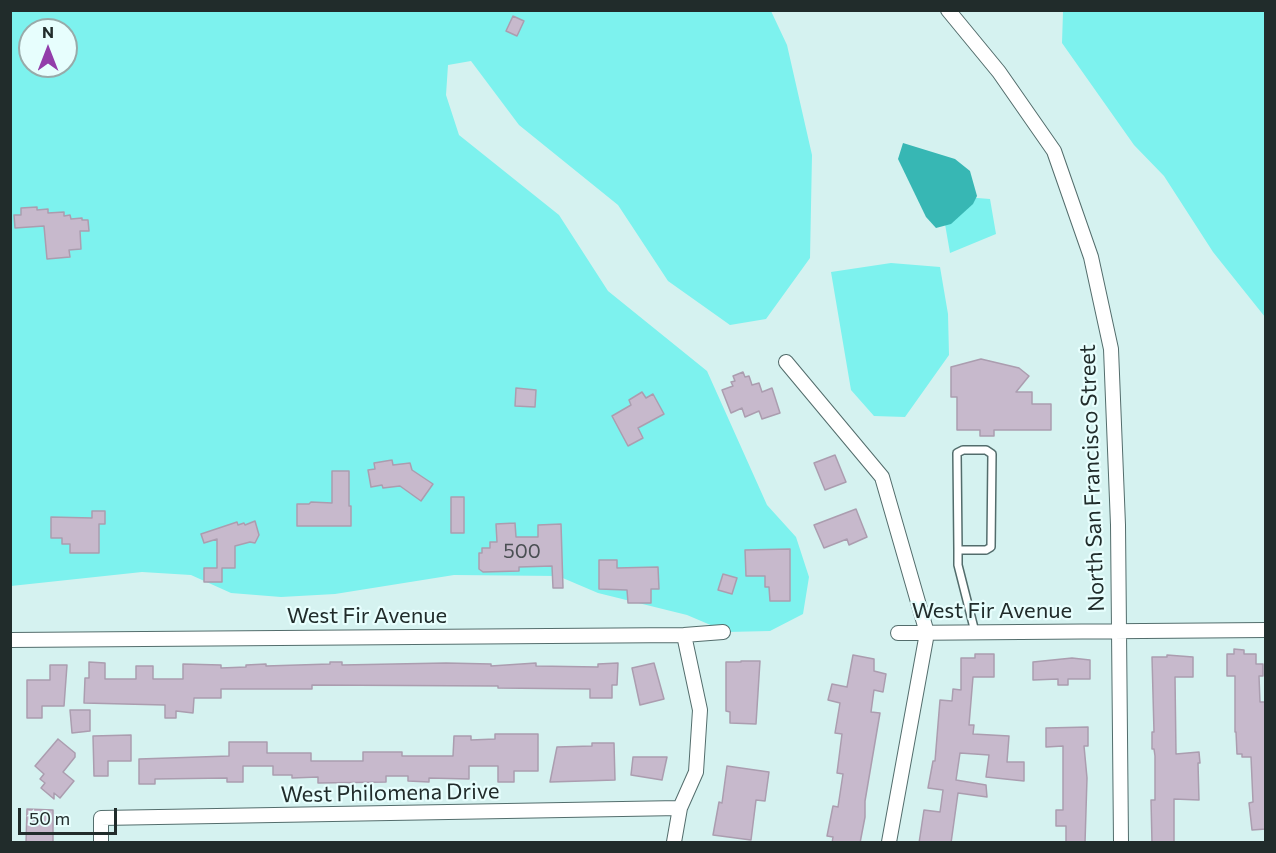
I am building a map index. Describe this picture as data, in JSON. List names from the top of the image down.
{
  "streets": {
    "street": ["North San Francisco Street", "West Fir Avenue", "West Philomena Drive"]
  },
  "crossings": [
    ["North San Francisco Street", "West Fir Avenue"]
  ],
  "house_numbers": ["500"],
  "scale_bar": "50 m",
  "north": "top"
}
